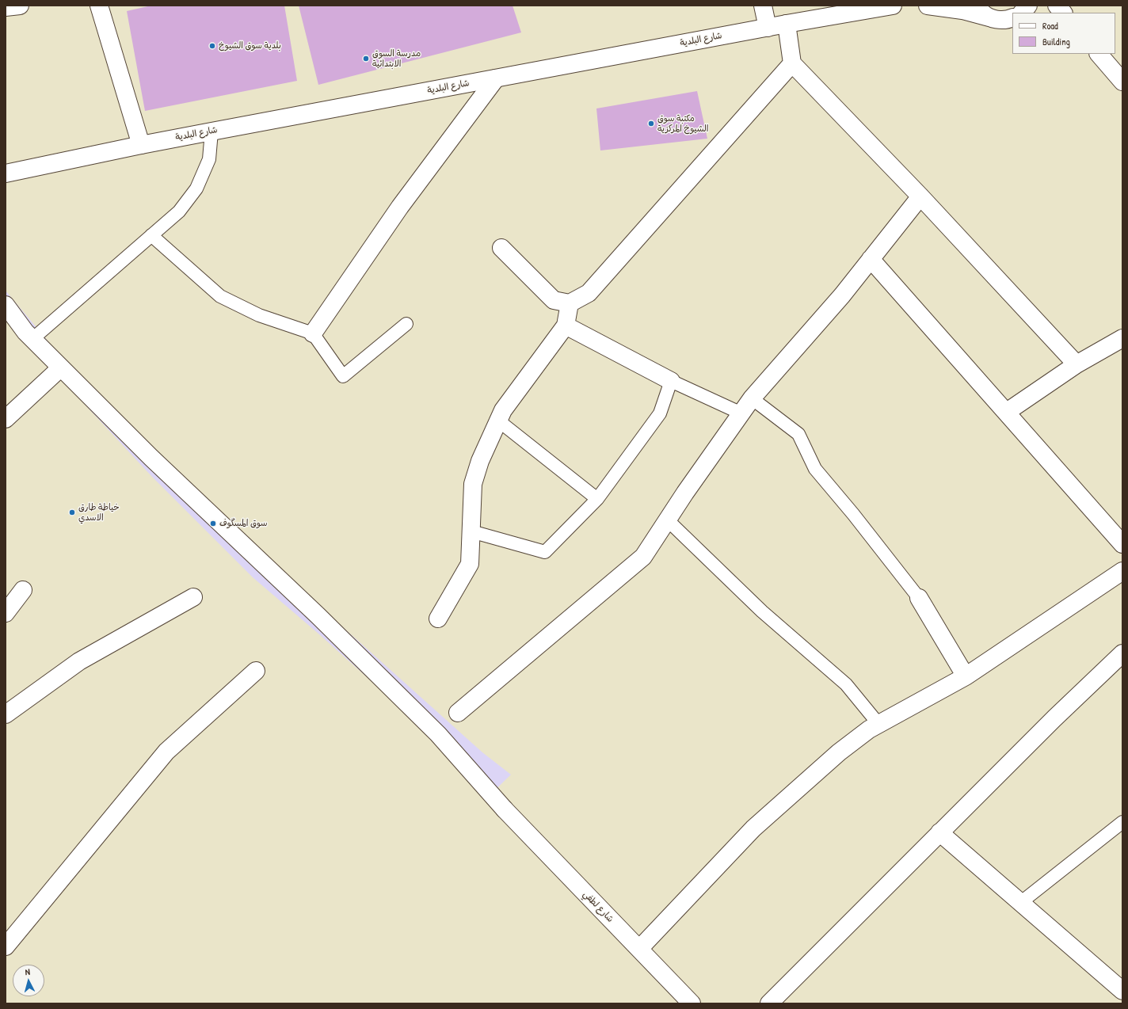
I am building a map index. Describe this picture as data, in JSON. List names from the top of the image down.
{
  "streets": {
    "street": ["شارع البلدية", "شارع لطفي"]
  },
  "places": [
    "بلدية سوق الشيوخ",
    "مدرسة السوق الابتدائية",
    "مكتبة سوق الشيوخ المركزية",
    "خياطة طارق الاسدي",
    "سوق المسگوف"
  ],
  "legend": ["Road", "Building"],
  "north": "top"
}
